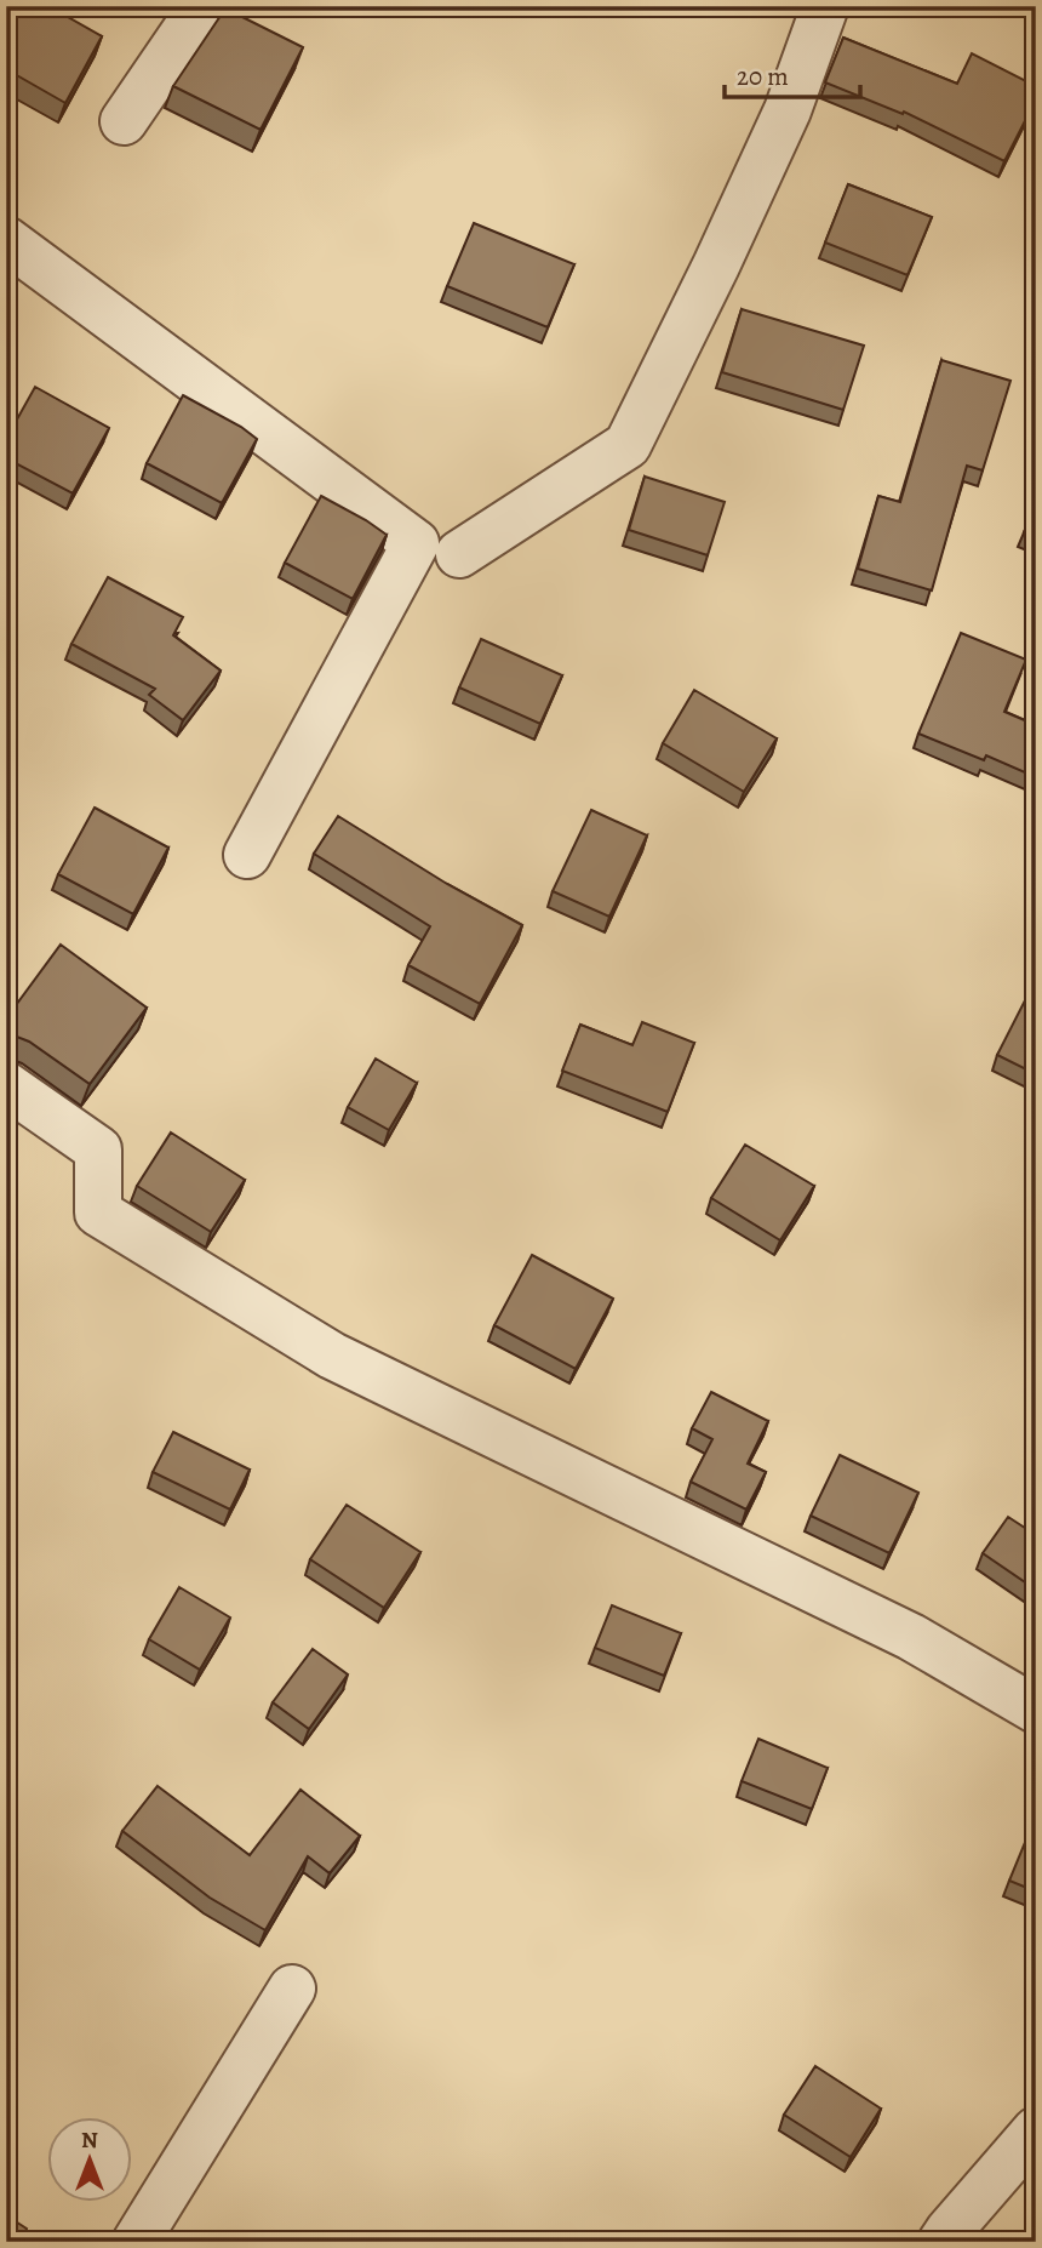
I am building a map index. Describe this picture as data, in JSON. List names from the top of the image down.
{
  "scale_bar": "20 m",
  "north": "top"
}
